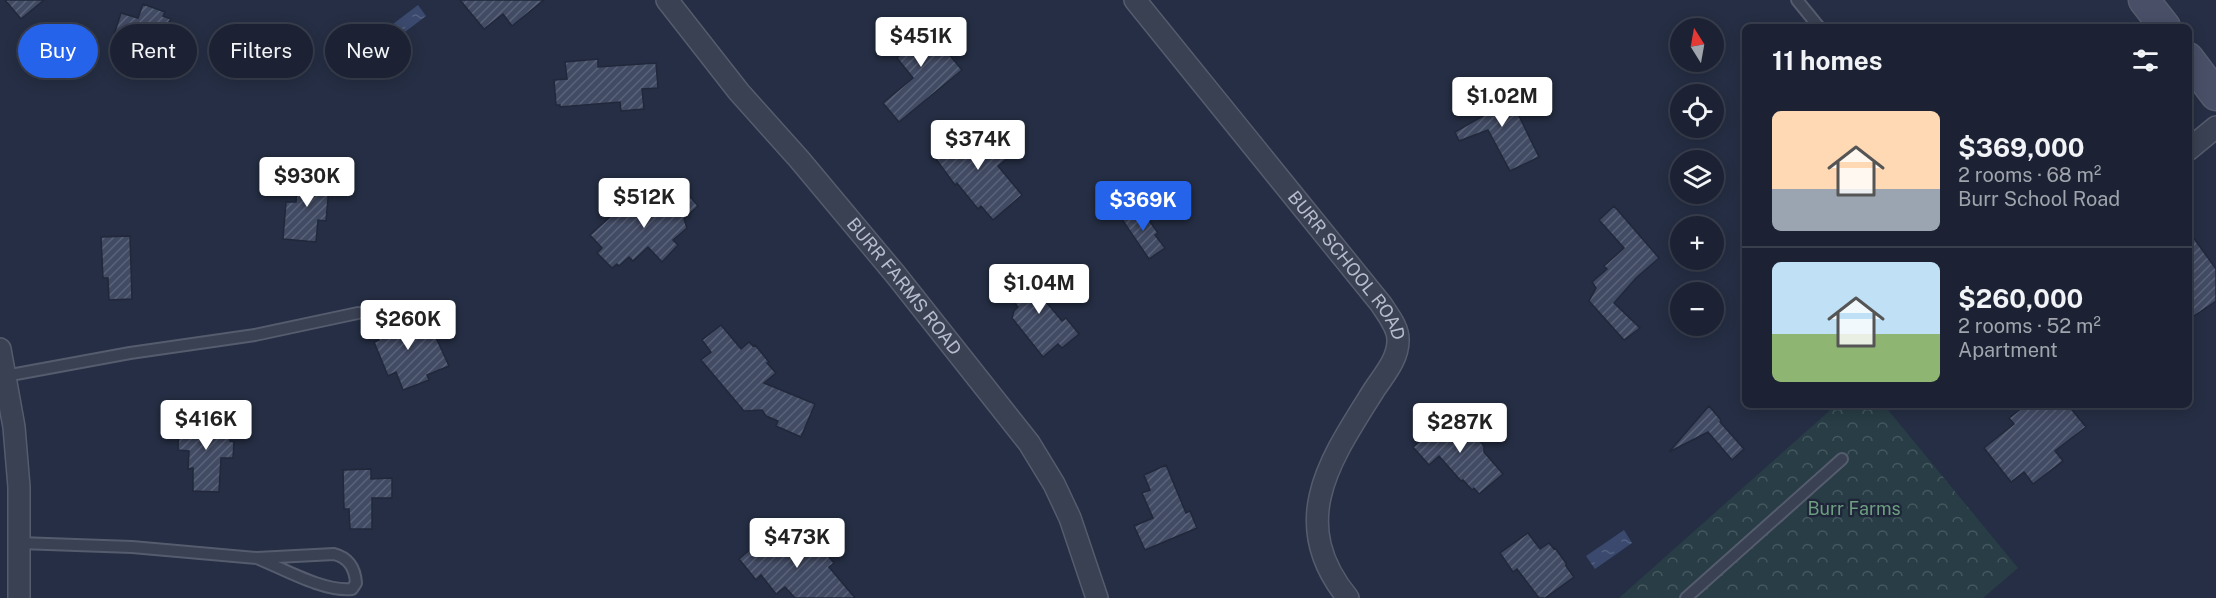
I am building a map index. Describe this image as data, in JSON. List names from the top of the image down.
{
  "streets": {
    "street": ["BURR SCHOOL ROAD", "BURR FARMS ROAD"]
  },
  "parks": ["Burr Farms"],
  "north": "top",
  "page": {
    "price": [
      "$451K",
      "$1.02M",
      "$374K",
      "$930K",
      "$512K",
      "$369K",
      "$1.04M",
      "$260K",
      "$416K",
      "$287K",
      "$473K"
    ],
    "map_buttons": ["+", "−"],
    "chip": [
      "Buy",
      "Rent",
      "Filters",
      "New"
    ],
    "heading": "11 homes",
    "list": [
      {
        "name": "$369,000",
        "note": "2 rooms · 68 m² · Burr School Road"
      },
      {
        "name": "$260,000",
        "note": "2 rooms · 52 m² · Apartment"
      }
    ]
  }
}
